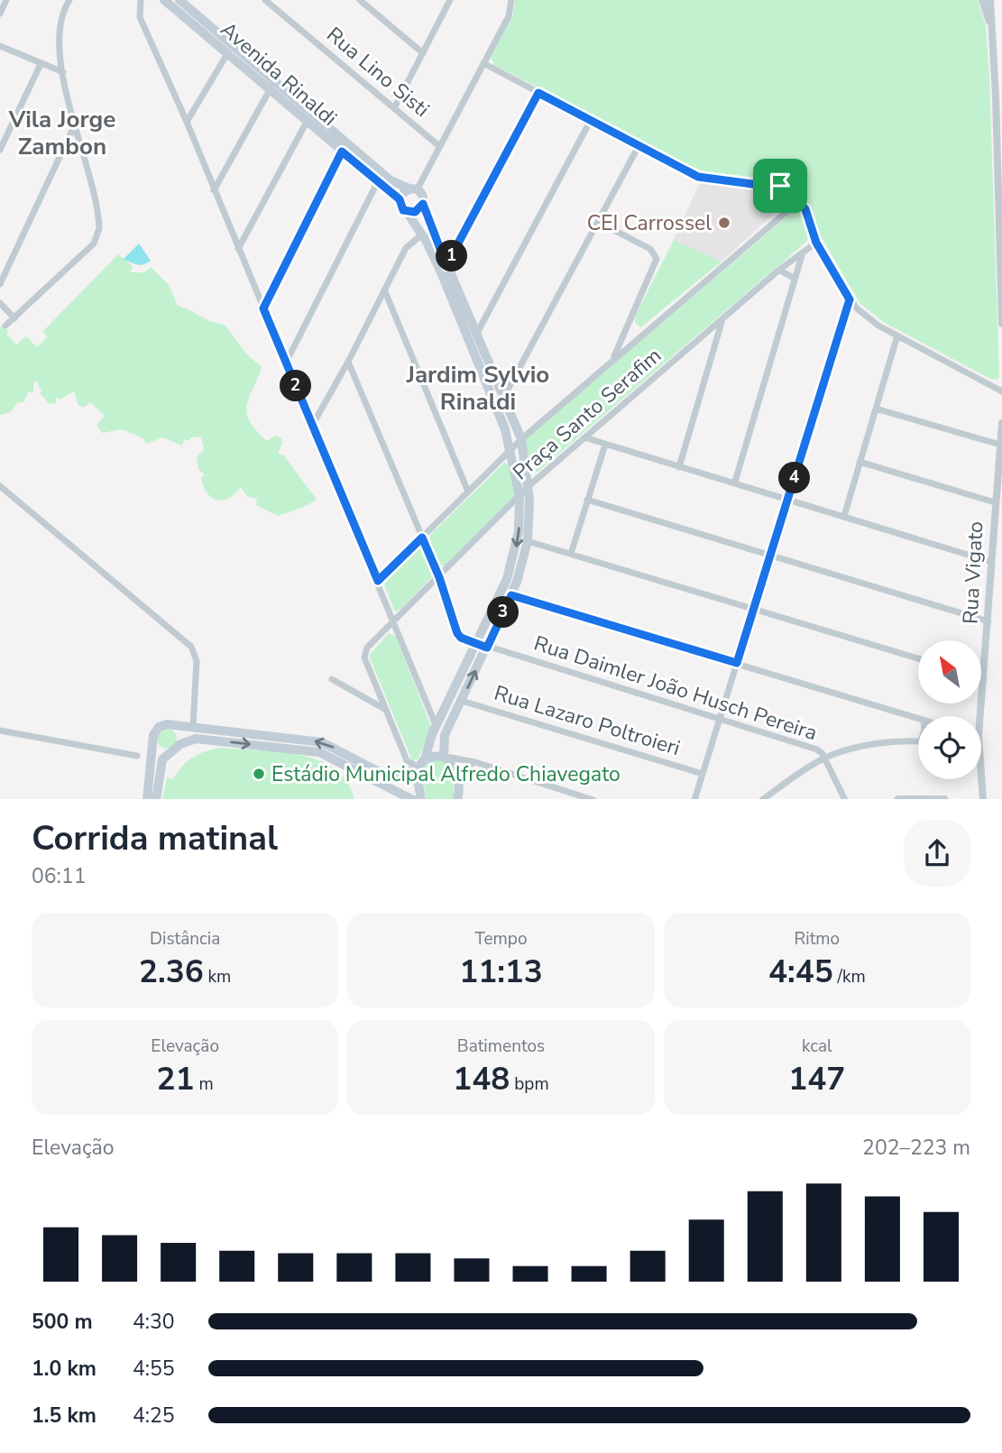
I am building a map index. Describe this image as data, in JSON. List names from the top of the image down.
{
  "streets": {
    "main road": ["Avenida Rinaldi"],
    "street": [
      "Rua Lino Sisti",
      "Praça Santo Serafim",
      "Rua Vigato",
      "Rua Daimler João Husch Pereira",
      "Rua Lazaro Poltroieri"
    ]
  },
  "crossings": [
    ["Praça Santo Serafim", "Rua Daimler João Husch Pereira"]
  ],
  "districts": ["Vila Jorge Zambon", "Jardim Sylvio Rinaldi"],
  "places": ["CEI Carrossel", "Estádio Municipal Alfredo Chiavegato"],
  "north": "top left",
  "page": {
    "pins": [
      "1",
      "2",
      "4",
      "3"
    ],
    "heading": ["Corrida matinal", "06:11"],
    "stats": [
      ["Distância", "2.36 km"],
      ["Tempo", "11:13"],
      ["Ritmo", "4:45 /km"],
      ["Elevação", "21 m"],
      ["Batimentos", "148 bpm"],
      ["kcal", "147"]
    ],
    "chart": ["Elevação", "202–223 m"],
    "list": [
      {
        "name": "500 m",
        "note": "4:30"
      },
      {
        "name": "1.0 km",
        "note": "4:55"
      },
      {
        "name": "1.5 km",
        "note": "4:25"
      }
    ]
  }
}
